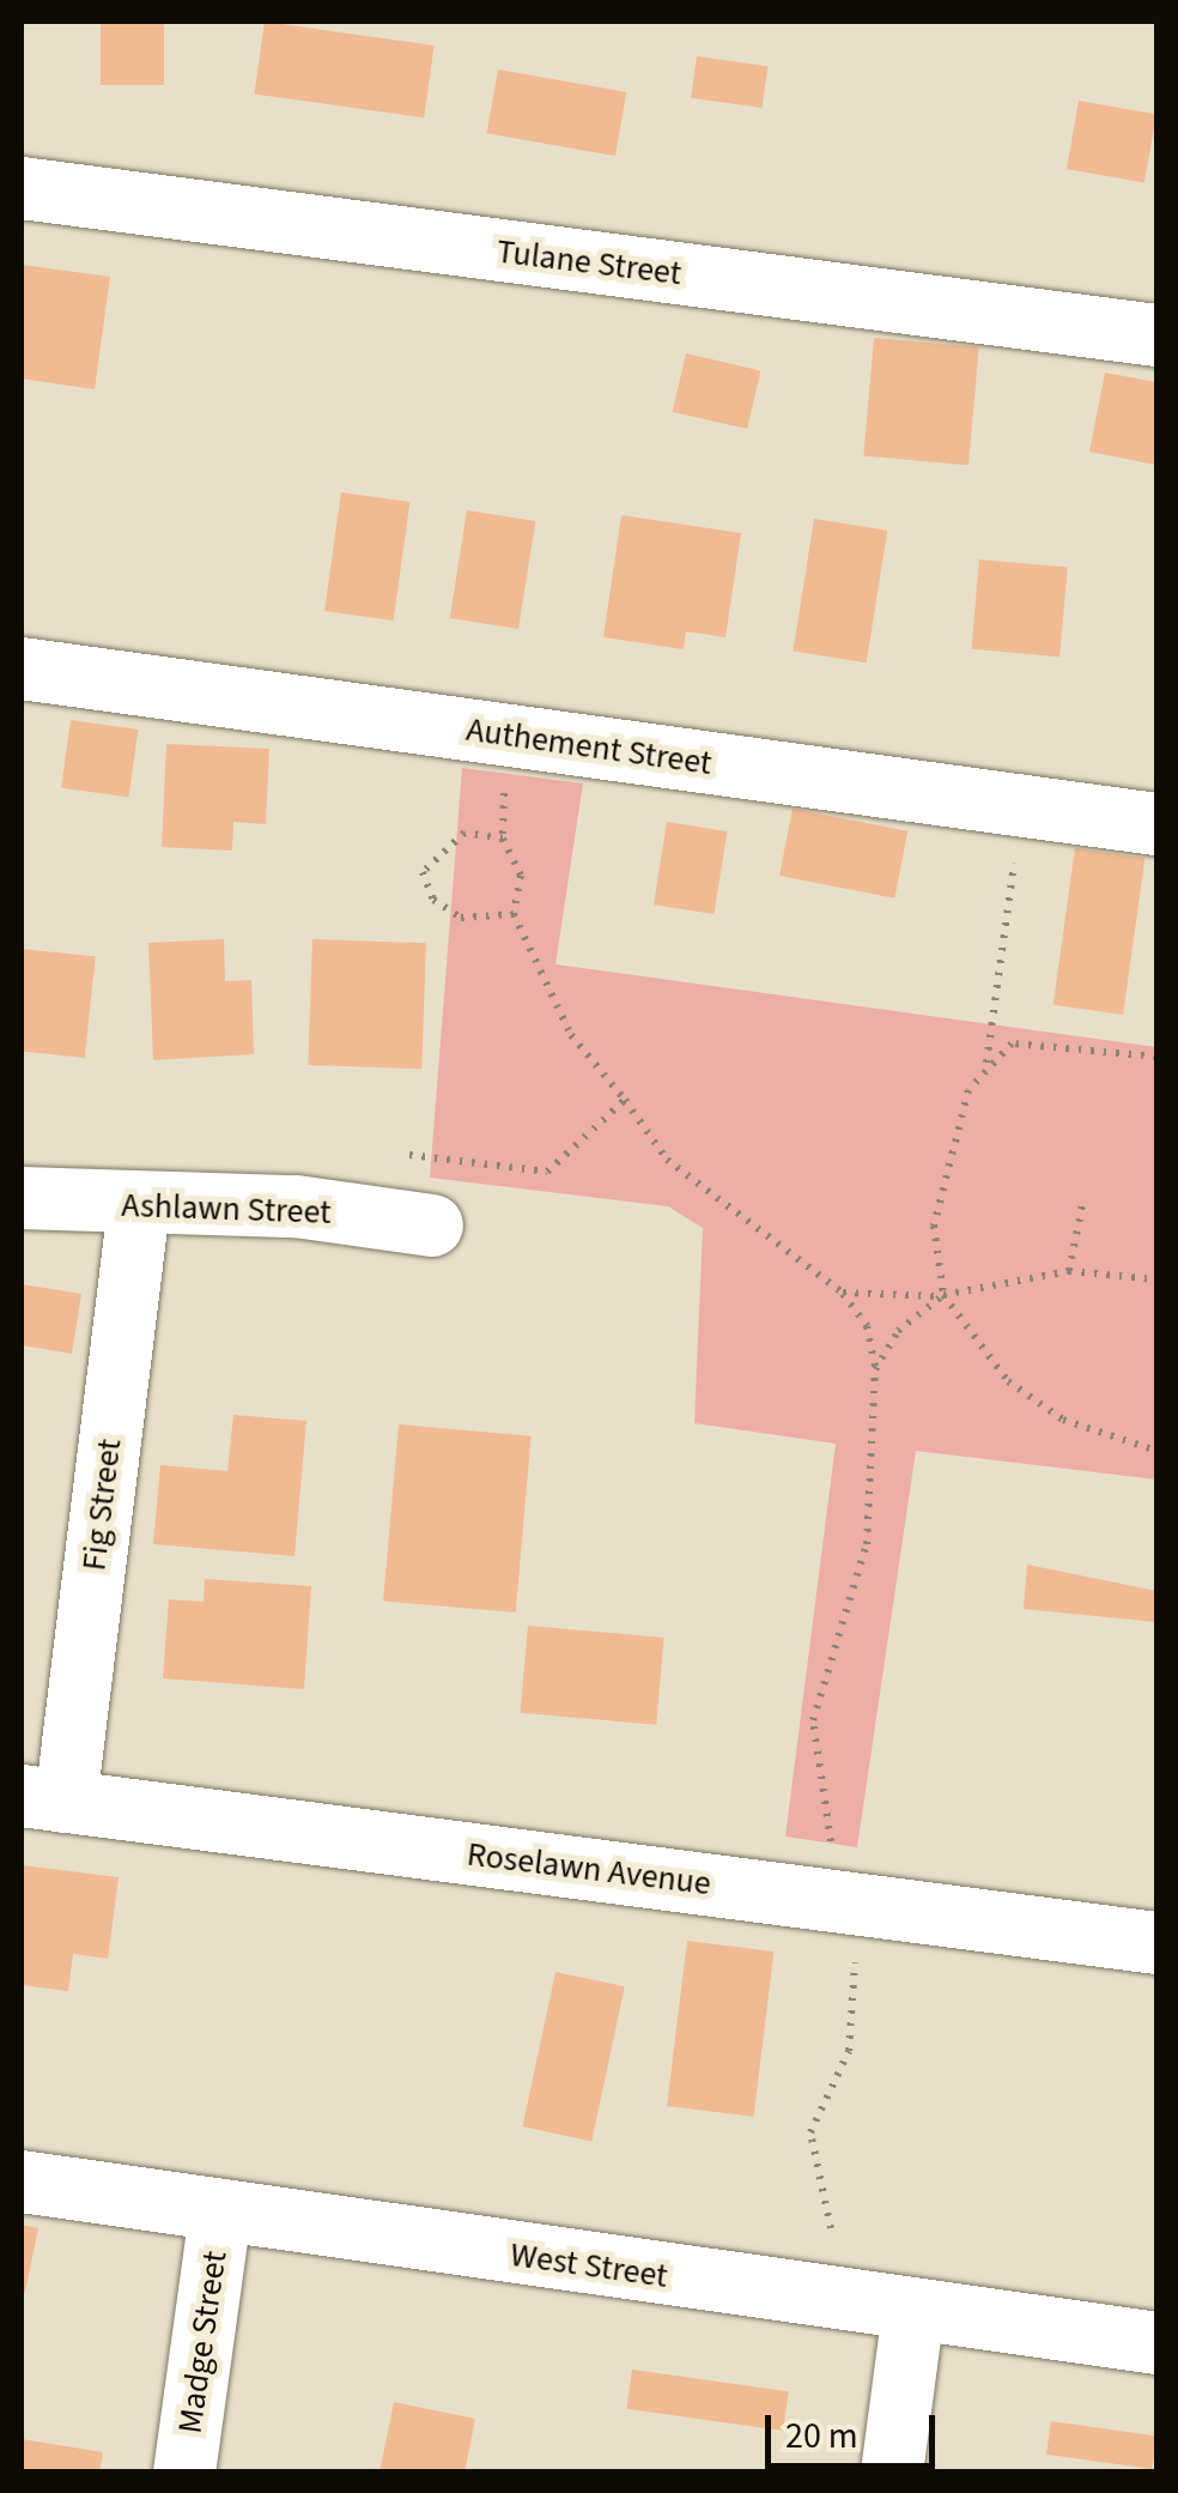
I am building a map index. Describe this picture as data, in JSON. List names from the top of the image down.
{
  "streets": {
    "street": [
      "Tulane Street",
      "Authement Street",
      "Ashlawn Street",
      "Fig Street",
      "Roselawn Avenue",
      "West Street",
      "Madge Street"
    ]
  },
  "crossings": [
    ["Ashlawn Street", "Fig Street"],
    ["Fig Street", "Roselawn Avenue"],
    ["West Street", "Madge Street"]
  ],
  "scale_bar": "20 m"
}
